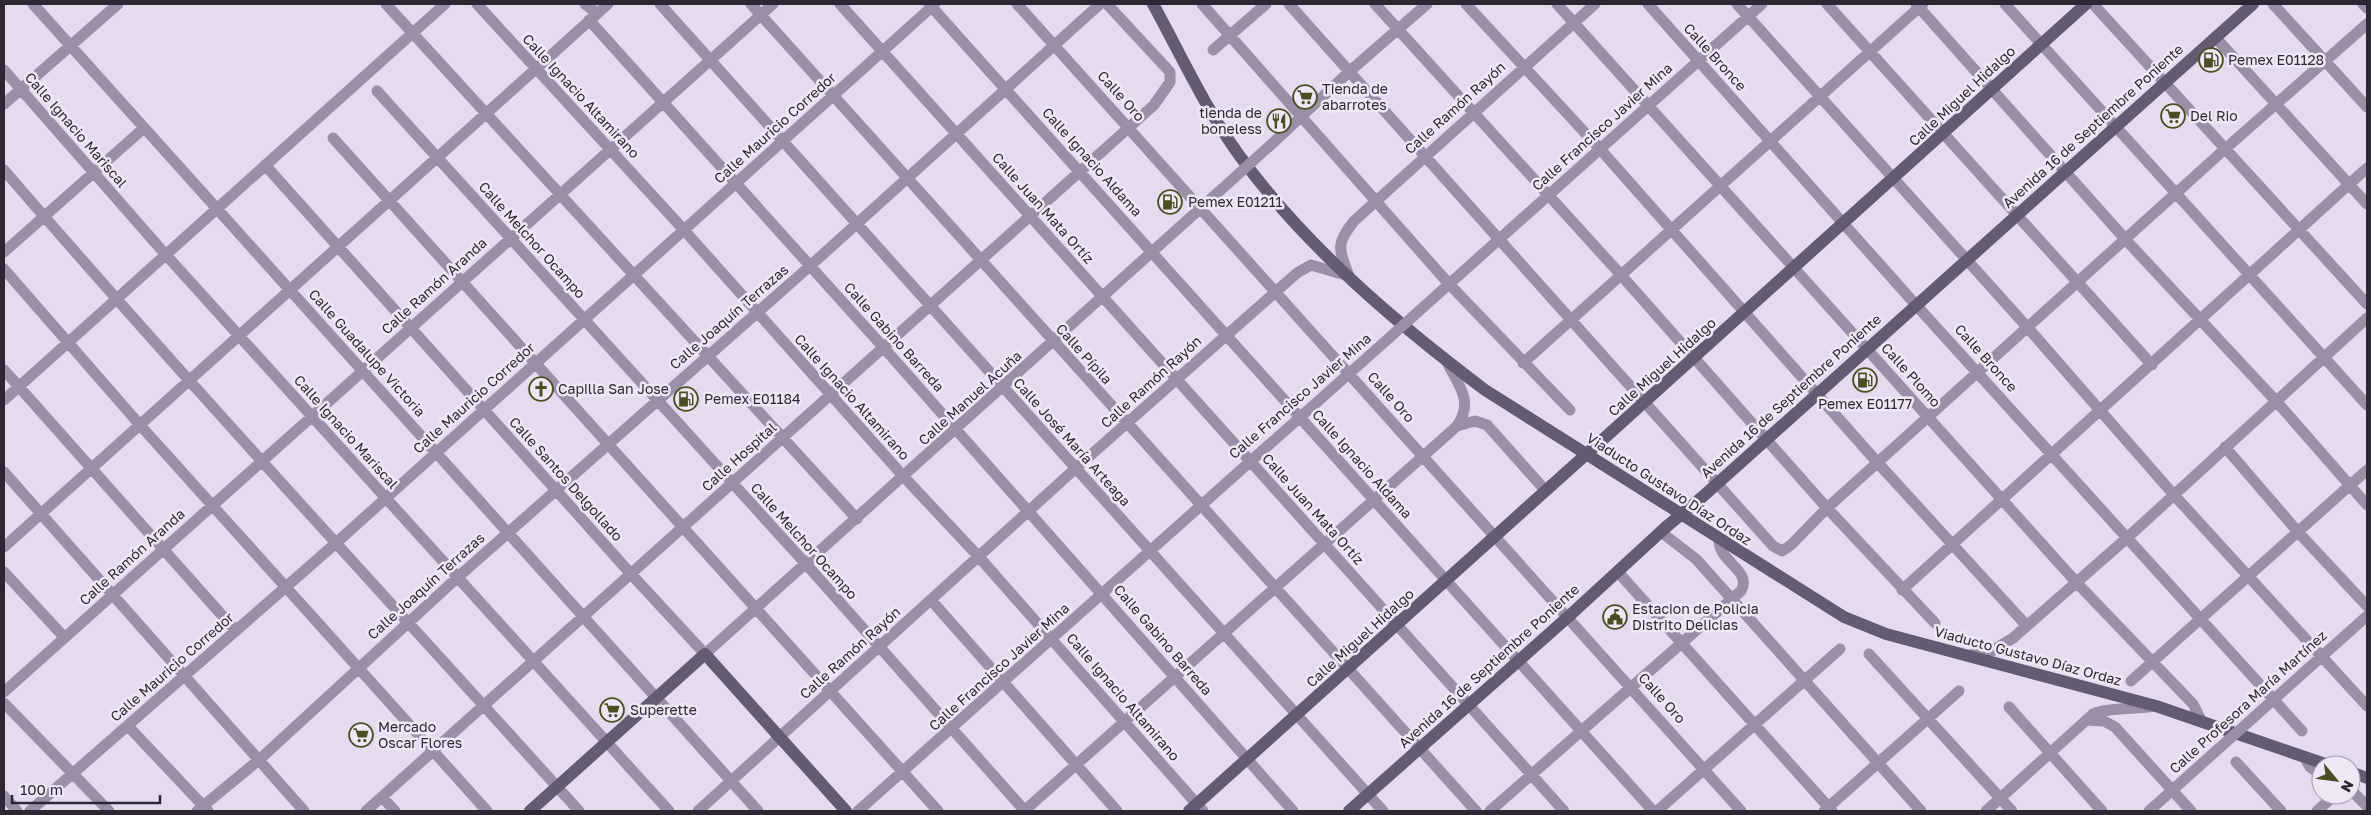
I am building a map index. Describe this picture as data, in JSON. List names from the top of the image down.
{
  "streets": {
    "main road": [
      "Calle Miguel Hidalgo",
      "Avenida 16 de Septiembre Poniente",
      "Calle Manuel Acuña",
      "Calle Santos Delgollado",
      "Viaducto Gustavo Díaz Ordaz"
    ],
    "street": [
      "Calle Bronce",
      "Calle Ignacio Altamirano",
      "Calle Oro",
      "Calle Ramón Rayón",
      "Calle Francisco Javier Mina",
      "Calle Mauricio Corredor",
      "Calle Ignacio Mariscal",
      "Calle Ignacio Aldama",
      "Calle Juan Mata Ortíz",
      "Calle Melchor Ocampo",
      "Calle Ramón Aranda",
      "Calle Joaquín Terrazas",
      "Calle Gabino Barreda",
      "Calle Guadalupe Victoria",
      "Calle Pípila",
      "Calle Plomo",
      "Calle José María Arteaga",
      "Calle Hospital",
      "Calle Profesora María Martínez"
    ]
  },
  "crossings": [
    ["Calle Bronce", "Calle Miguel Hidalgo"],
    ["Calle Bronce", "Avenida 16 de Septiembre Poniente"],
    ["Calle Bronce", "Calle Francisco Javier Mina"],
    ["Calle Bronce", "Calle Profesora María Martínez"],
    ["Calle Ignacio Altamirano", "Calle Miguel Hidalgo"],
    ["Calle Ignacio Altamirano", "Calle Ramón Rayón"],
    ["Calle Ignacio Altamirano", "Calle Francisco Javier Mina"],
    ["Calle Ignacio Altamirano", "Calle Mauricio Corredor"],
    ["Calle Ignacio Altamirano", "Calle Ramón Aranda"],
    ["Calle Ignacio Altamirano", "Calle Joaquín Terrazas"],
    ["Calle Ignacio Altamirano", "Calle Manuel Acuña"],
    ["Calle Ignacio Altamirano", "Calle Hospital"],
    ["Calle Oro", "Calle Miguel Hidalgo"],
    ["Calle Oro", "Calle Ramón Rayón"],
    ["Calle Oro", "Avenida 16 de Septiembre Poniente"],
    ["Calle Oro", "Calle Francisco Javier Mina"],
    ["Calle Oro", "Calle Joaquín Terrazas"],
    ["Calle Oro", "Calle Manuel Acuña"],
    ["Calle Oro", "Calle Hospital"],
    ["Calle Miguel Hidalgo", "Calle Ignacio Aldama"],
    ["Calle Miguel Hidalgo", "Calle Juan Mata Ortíz"],
    ["Calle Miguel Hidalgo", "Calle Gabino Barreda"],
    ["Calle Miguel Hidalgo", "Calle Pípila"],
    ["Calle Miguel Hidalgo", "Calle Plomo"],
    ["Calle Miguel Hidalgo", "Calle José María Arteaga"],
    ["Calle Ramón Rayón", "Calle Ignacio Aldama"],
    ["Calle Ramón Rayón", "Calle Juan Mata Ortíz"],
    ["Calle Ramón Rayón", "Calle Melchor Ocampo"],
    ["Calle Ramón Rayón", "Calle Gabino Barreda"],
    ["Calle Ramón Rayón", "Calle Guadalupe Victoria"],
    ["Calle Ramón Rayón", "Calle Pípila"],
    ["Calle Ramón Rayón", "Calle Plomo"],
    ["Calle Ramón Rayón", "Calle José María Arteaga"],
    ["Calle Ramón Rayón", "Calle Santos Delgollado"],
    ["Calle Ramón Rayón", "Viaducto Gustavo Díaz Ordaz"],
    ["Avenida 16 de Septiembre Poniente", "Calle Ignacio Aldama"],
    ["Avenida 16 de Septiembre Poniente", "Calle Juan Mata Ortíz"],
    ["Avenida 16 de Septiembre Poniente", "Calle Pípila"],
    ["Avenida 16 de Septiembre Poniente", "Calle Plomo"],
    ["Avenida 16 de Septiembre Poniente", "Calle José María Arteaga"],
    ["Calle Francisco Javier Mina", "Calle Ignacio Aldama"],
    ["Calle Francisco Javier Mina", "Calle Juan Mata Ortíz"],
    ["Calle Francisco Javier Mina", "Calle Melchor Ocampo"],
    ["Calle Francisco Javier Mina", "Calle Gabino Barreda"],
    ["Calle Francisco Javier Mina", "Calle Pípila"],
    ["Calle Francisco Javier Mina", "Calle Plomo"],
    ["Calle Francisco Javier Mina", "Calle José María Arteaga"],
    ["Calle Mauricio Corredor", "Calle Ignacio Mariscal"],
    ["Calle Mauricio Corredor", "Calle Ignacio Aldama"],
    ["Calle Mauricio Corredor", "Calle Juan Mata Ortíz"],
    ["Calle Mauricio Corredor", "Calle Melchor Ocampo"],
    ["Calle Mauricio Corredor", "Calle Gabino Barreda"],
    ["Calle Mauricio Corredor", "Calle Guadalupe Victoria"],
    ["Calle Mauricio Corredor", "Calle Pípila"],
    ["Calle Mauricio Corredor", "Calle José María Arteaga"],
    ["Calle Mauricio Corredor", "Calle Santos Delgollado"],
    ["Calle Ignacio Mariscal", "Calle Ramón Aranda"],
    ["Calle Ignacio Mariscal", "Calle Joaquín Terrazas"],
    ["Calle Ignacio Mariscal", "Calle Manuel Acuña"],
    ["Calle Ignacio Mariscal", "Calle Hospital"],
    ["Calle Ignacio Aldama", "Calle Joaquín Terrazas"],
    ["Calle Ignacio Aldama", "Calle Manuel Acuña"],
    ["Calle Ignacio Aldama", "Calle Hospital"],
    ["Calle Juan Mata Ortíz", "Calle Joaquín Terrazas"],
    ["Calle Juan Mata Ortíz", "Calle Manuel Acuña"],
    ["Calle Juan Mata Ortíz", "Calle Hospital"],
    ["Calle Melchor Ocampo", "Calle Ramón Aranda"],
    ["Calle Melchor Ocampo", "Calle Joaquín Terrazas"],
    ["Calle Melchor Ocampo", "Calle Manuel Acuña"],
    ["Calle Melchor Ocampo", "Calle Hospital"],
    ["Calle Ramón Aranda", "Calle Gabino Barreda"],
    ["Calle Ramón Aranda", "Calle Guadalupe Victoria"],
    ["Calle Ramón Aranda", "Calle Pípila"],
    ["Calle Ramón Aranda", "Calle José María Arteaga"],
    ["Calle Ramón Aranda", "Calle Santos Delgollado"],
    ["Calle Joaquín Terrazas", "Calle Gabino Barreda"],
    ["Calle Joaquín Terrazas", "Calle Guadalupe Victoria"],
    ["Calle Joaquín Terrazas", "Calle Pípila"],
    ["Calle Joaquín Terrazas", "Calle José María Arteaga"],
    ["Calle Joaquín Terrazas", "Calle Santos Delgollado"],
    ["Calle Gabino Barreda", "Calle Manuel Acuña"],
    ["Calle Gabino Barreda", "Calle Hospital"],
    ["Calle Guadalupe Victoria", "Calle Manuel Acuña"],
    ["Calle Guadalupe Victoria", "Calle Hospital"],
    ["Calle Pípila", "Calle Manuel Acuña"],
    ["Calle Pípila", "Calle Hospital"],
    ["Calle Plomo", "Viaducto Gustavo Díaz Ordaz"],
    ["Calle Manuel Acuña", "Calle José María Arteaga"],
    ["Calle Manuel Acuña", "Calle Santos Delgollado"],
    ["Calle José María Arteaga", "Calle Hospital"],
    ["Calle Hospital", "Calle Santos Delgollado"]
  ],
  "places": {
    "fuel station": [
      "Pemex E01128",
      "Pemex E01211",
      "Pemex E01177",
      "Pemex E01184"
    ],
    "supermarket": [
      "Tienda de abarrotes",
      "Del Rio",
      "Superette",
      "Mercado Oscar Flores"
    ],
    "restaurant": ["tienda de boneless"],
    "church": ["Capilla San Jose"],
    "public building": ["Estacion de Policia Distrito Delicias"]
  },
  "scale_bar": "100 m",
  "north": "bottom right"
}
